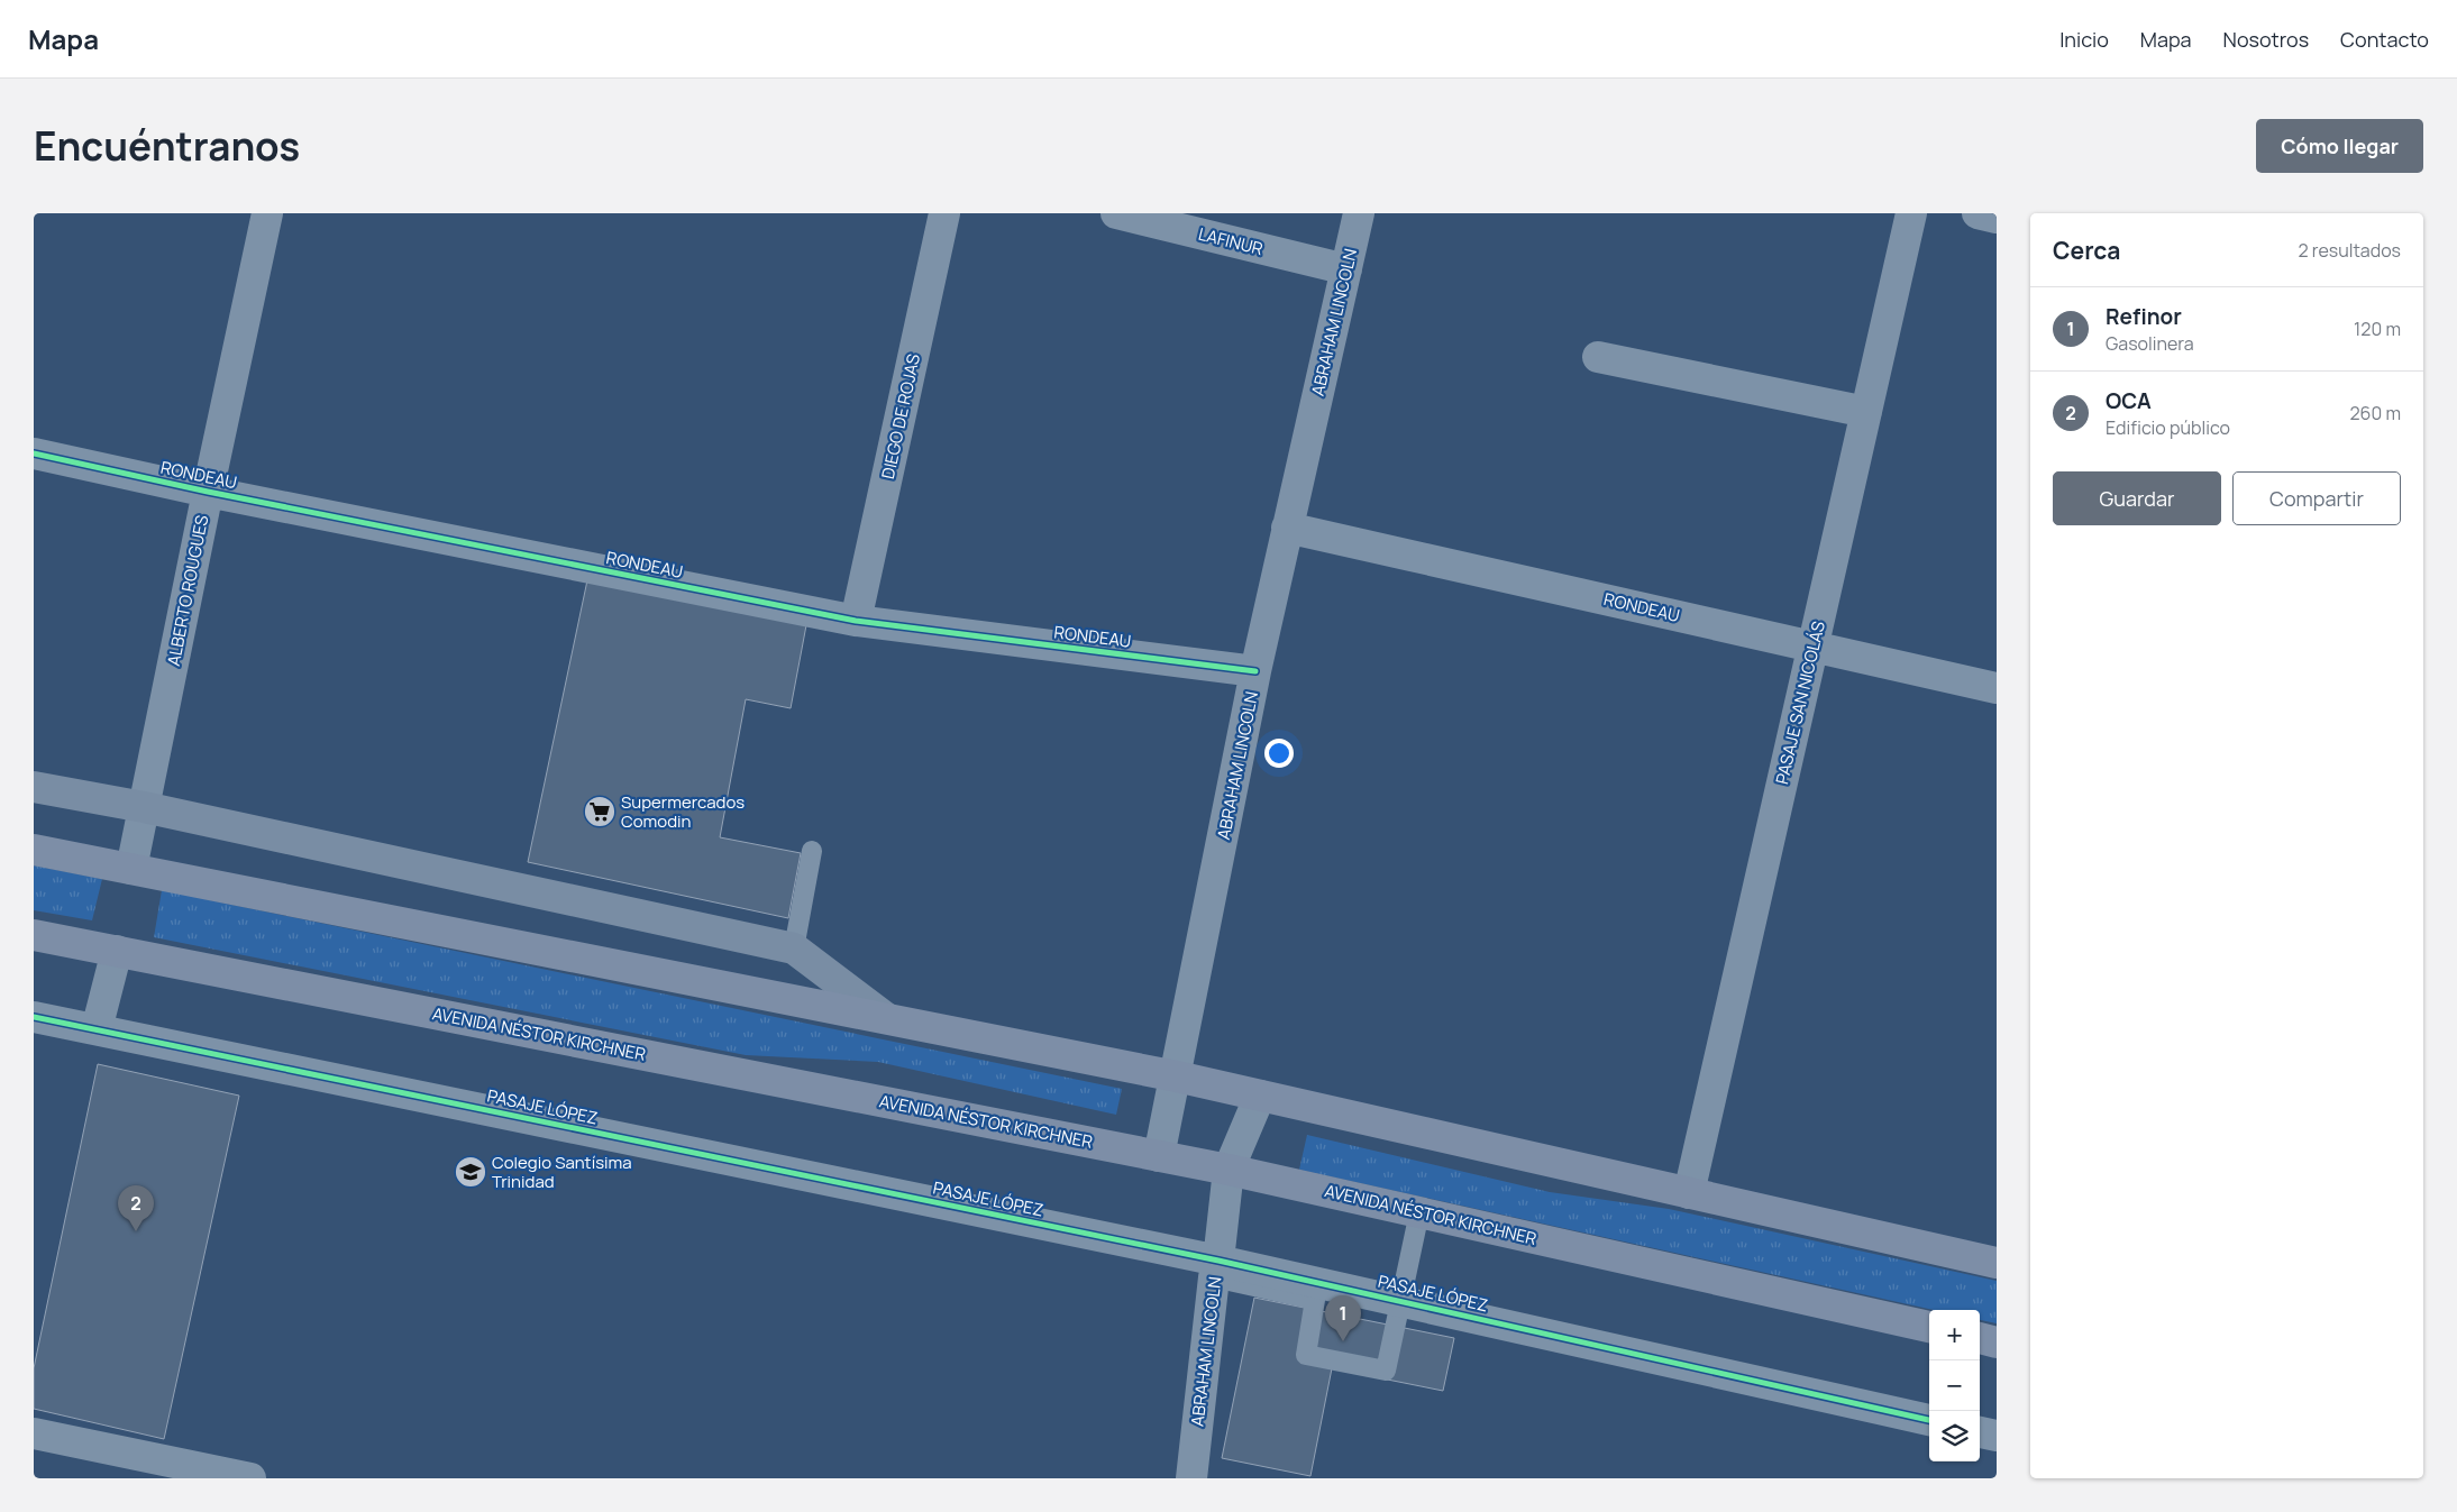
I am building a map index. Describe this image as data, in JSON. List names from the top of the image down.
{
  "streets": {
    "main road": ["AVENIDA NÉSTOR KIRCHNER"],
    "street": [
      "LAFINUR",
      "ABRAHAM LINCOLN",
      "DIEGO DE ROJAS",
      "RONDEAU",
      "ALBERTO ROUGUES",
      "PASAJE SAN NICOLÁS",
      "PASAJE LÓPEZ"
    ]
  },
  "crossings": [
    ["LAFINUR", "ABRAHAM LINCOLN"],
    ["ABRAHAM LINCOLN", "RONDEAU"],
    ["ABRAHAM LINCOLN", "AVENIDA NÉSTOR KIRCHNER"],
    ["ABRAHAM LINCOLN", "PASAJE LÓPEZ"],
    ["DIEGO DE ROJAS", "RONDEAU"],
    ["RONDEAU", "ALBERTO ROUGUES"],
    ["RONDEAU", "PASAJE SAN NICOLÁS"]
  ],
  "places": {
    "supermarket": ["Supermercados Comodin"],
    "school or university": ["Colegio Santísima Trinidad"]
  },
  "page": {
    "header": "Mapa",
    "nav": [
      "Inicio",
      "Mapa",
      "Nosotros",
      "Contacto"
    ],
    "title": "Encuéntranos",
    "buttons": [
      "Cómo llegar",
      ["Guardar", "Compartir"]
    ],
    "heading": ["Cerca", "2 resultados"],
    "list": [
      {
        "mark": "1",
        "name": "Refinor",
        "note": "Gasolinera",
        "value": "120 m"
      },
      {
        "mark": "2",
        "name": "OCA",
        "note": "Edificio público",
        "value": "260 m"
      }
    ],
    "pins": ["2", "1"],
    "map_buttons": ["+", "−"]
  }
}
